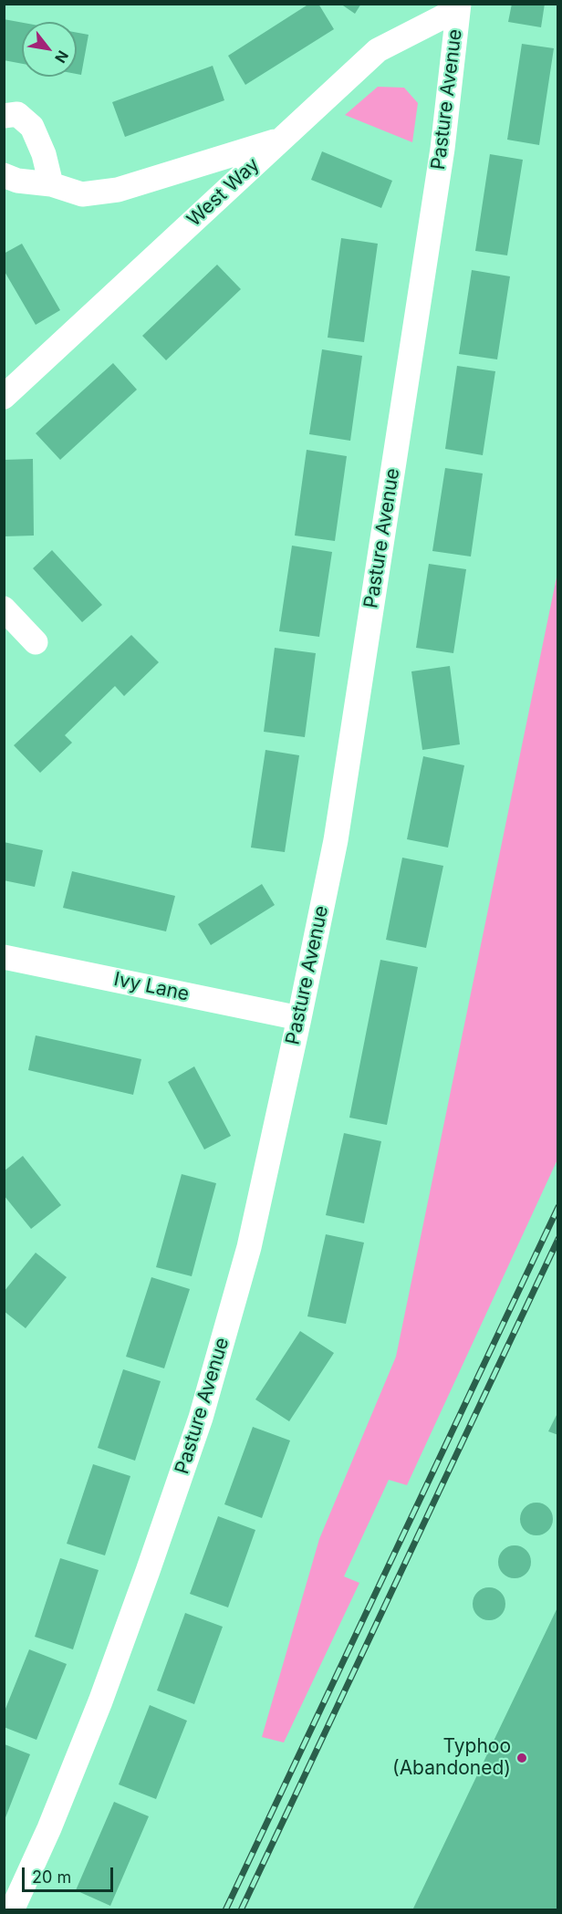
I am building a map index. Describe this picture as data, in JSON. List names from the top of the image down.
{
  "streets": {
    "street": ["Pasture Avenue", "West Way", "Ivy Lane"]
  },
  "crossings": [
    ["Pasture Avenue", "West Way"],
    ["Pasture Avenue", "Ivy Lane"]
  ],
  "places": ["Typhoo (Abandoned)"],
  "scale_bar": "20 m",
  "north": "bottom right"
}
